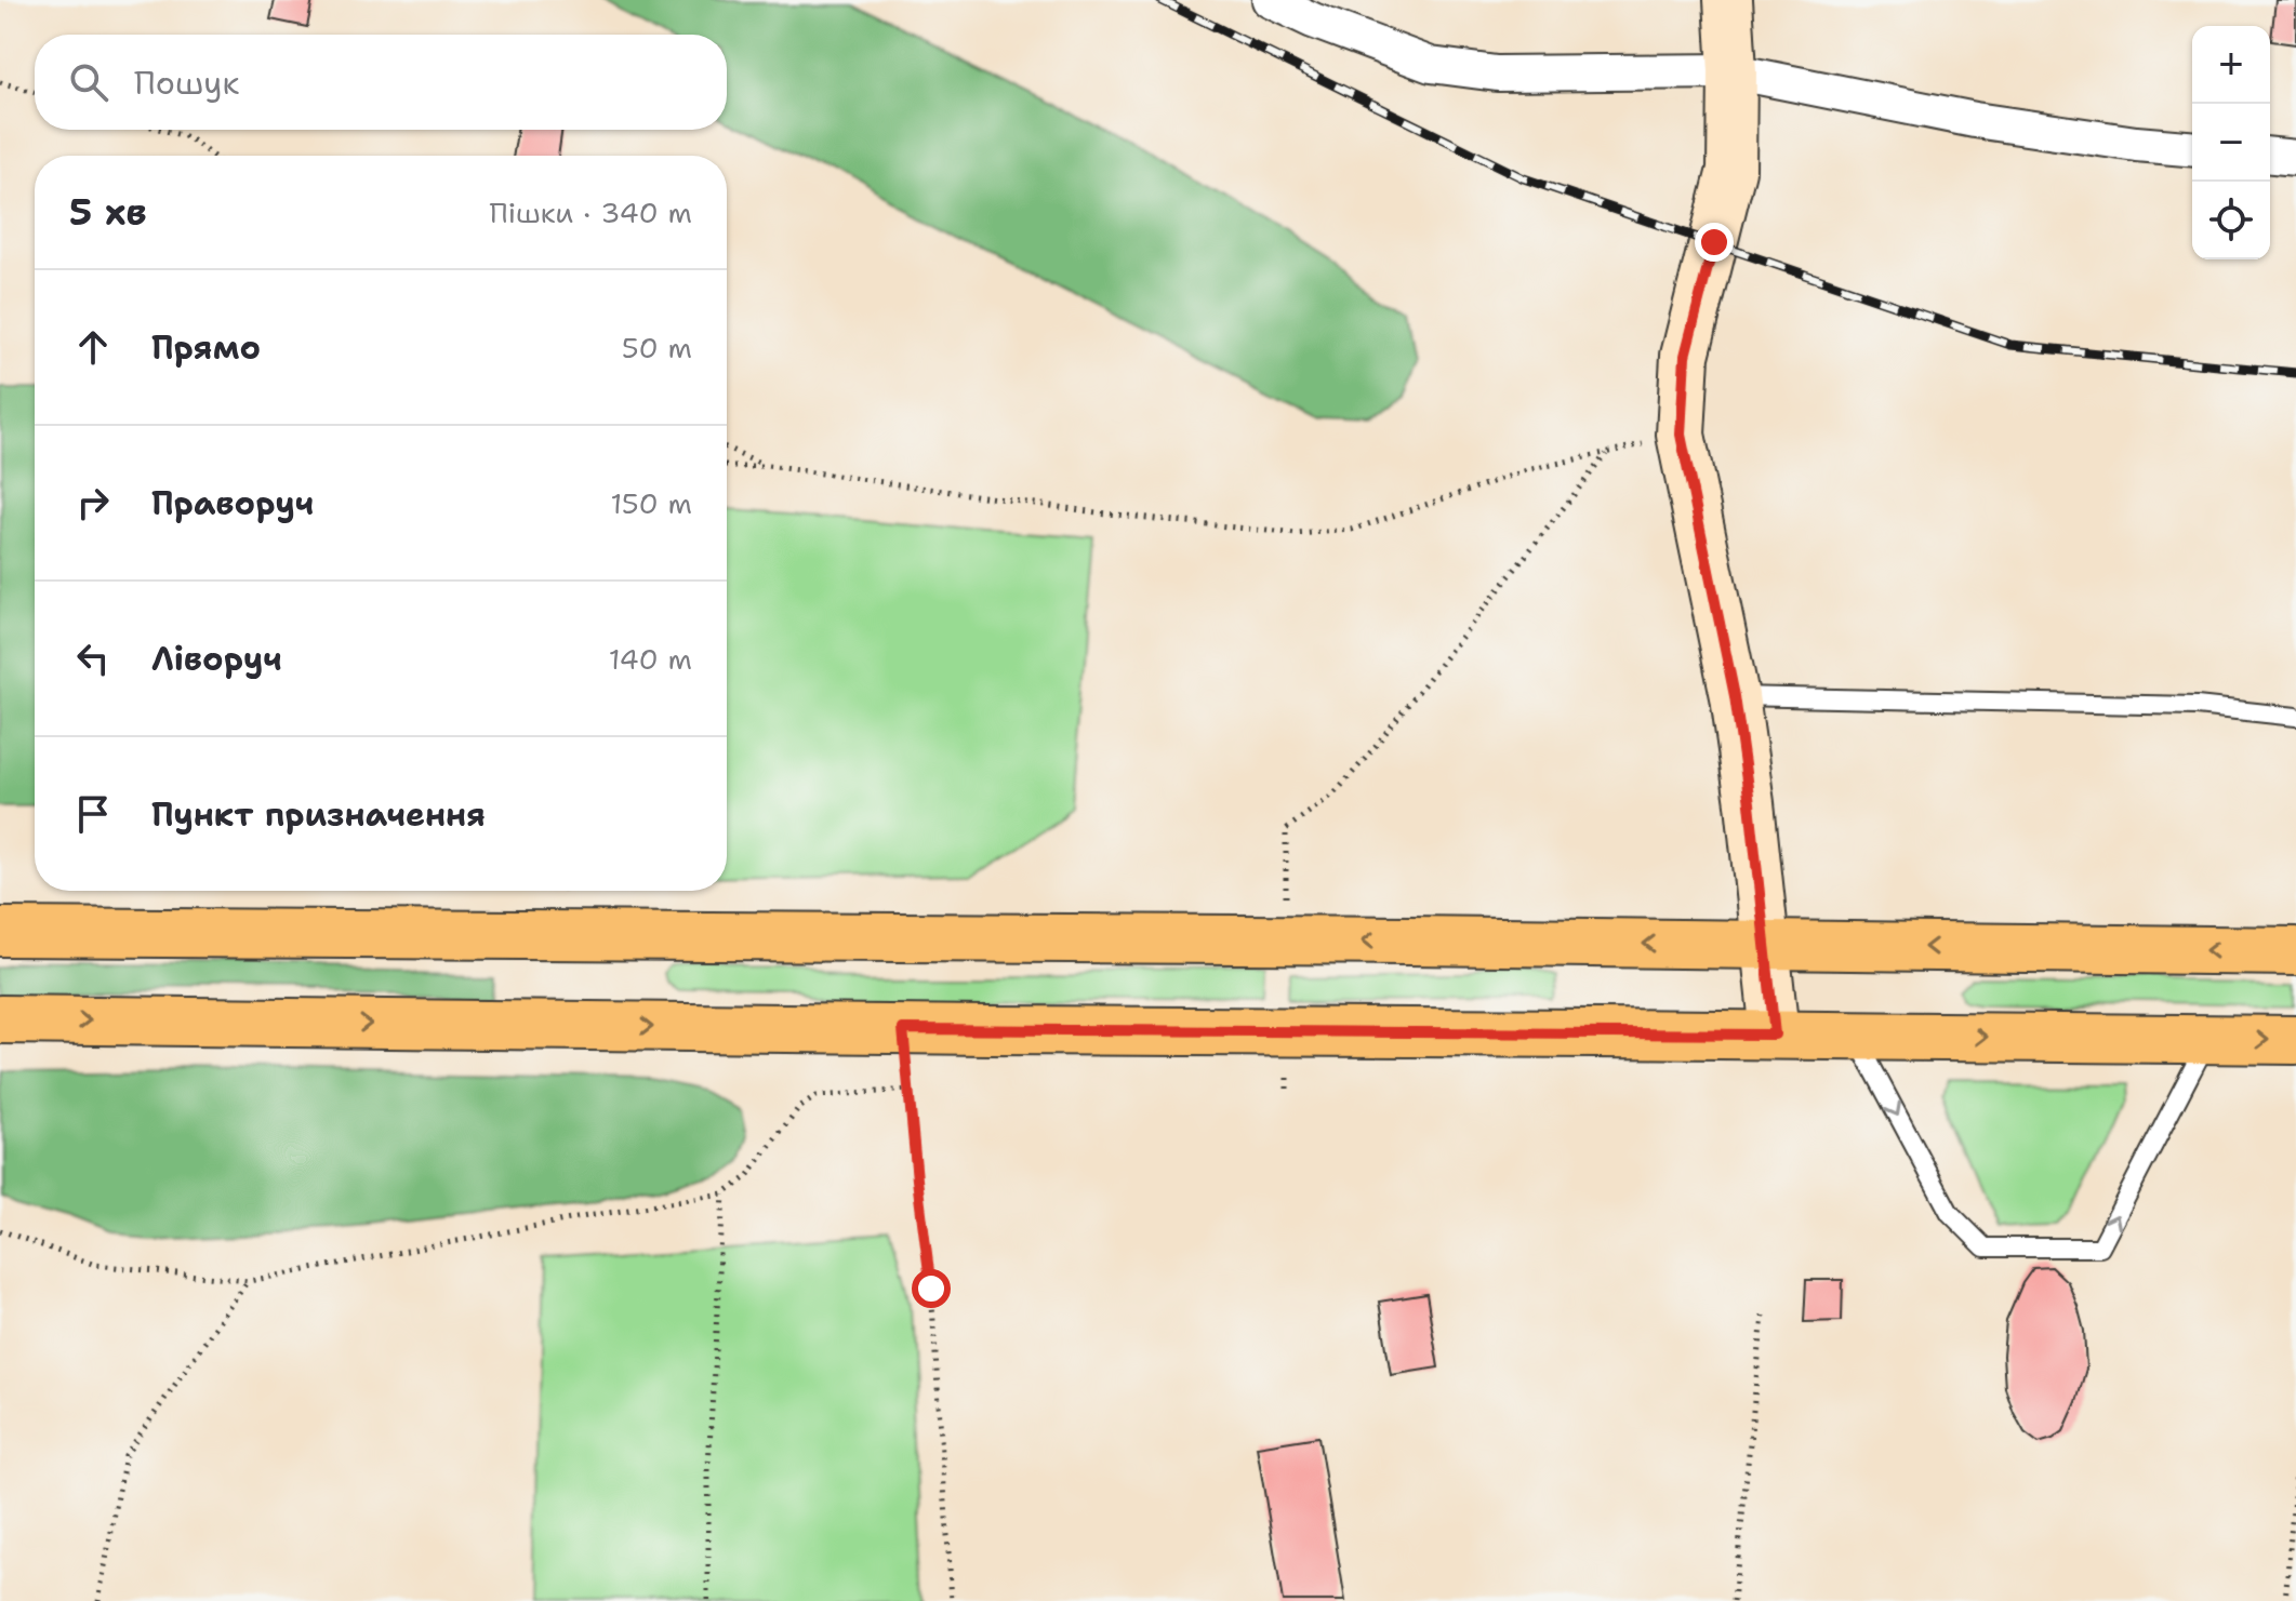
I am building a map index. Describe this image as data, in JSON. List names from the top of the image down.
{
  "page": {
    "map_buttons": ["+", "−"],
    "search": "Пошук",
    "heading": ["5 хв", "Пішки · 340 m"],
    "list": [
      ["Прямо", "50 m"],
      ["Праворуч", "150 m"],
      ["Ліворуч", "140 m"],
      "Пункт призначення"
    ]
  }
}
